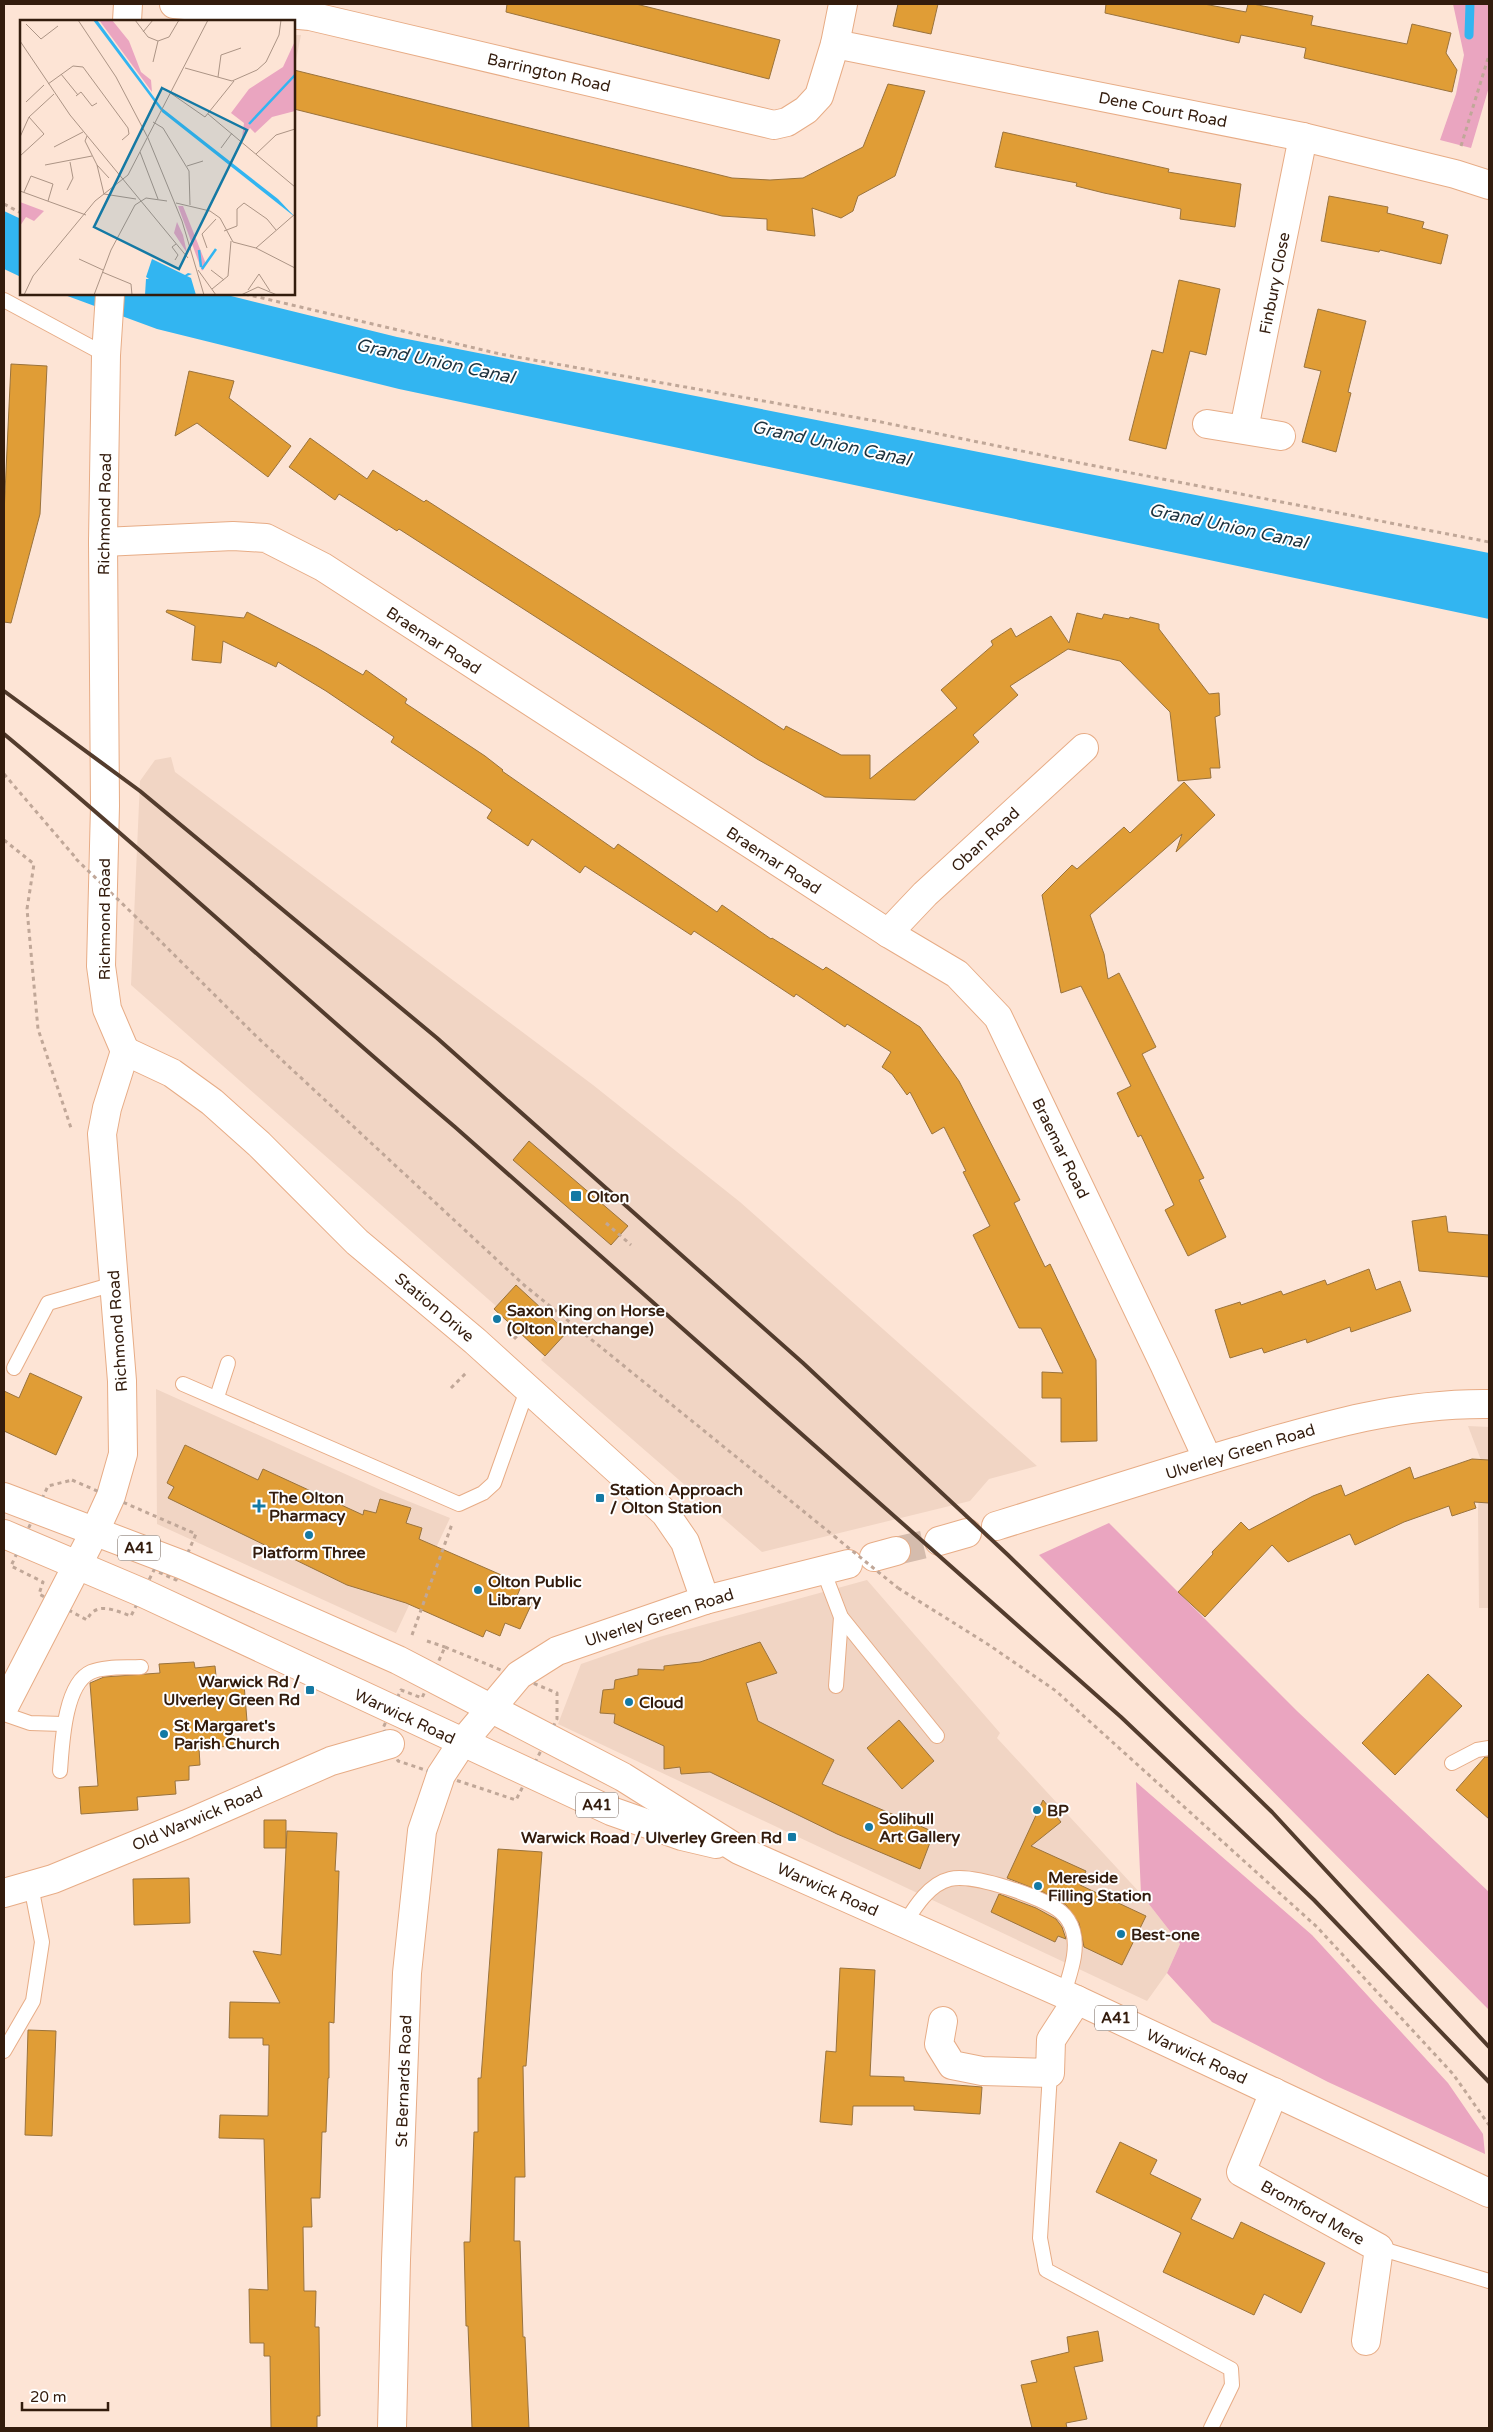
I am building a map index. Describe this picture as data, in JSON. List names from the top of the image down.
{
  "streets": {
    "main road": [
      "Barrington Road",
      "Dene Court Road",
      "Finbury Close",
      "Richmond Road",
      "Braemar Road",
      "Oban Road",
      "Station Drive",
      "Ulverley Green Road",
      "A41",
      "Warwick Road",
      "Old Warwick Road",
      "St Bernards Road",
      "Bromford Mere"
    ]
  },
  "crossings": [
    ["Barrington Road", "Dene Court Road"],
    ["Dene Court Road", "Finbury Close"],
    ["Richmond Road", "Braemar Road"],
    ["Richmond Road", "Station Drive"],
    ["Richmond Road", "Warwick Road"],
    ["Braemar Road", "Oban Road"],
    ["Braemar Road", "Ulverley Green Road"],
    ["Station Drive", "Ulverley Green Road"],
    ["Ulverley Green Road", "Warwick Road"],
    ["Ulverley Green Road", "St Bernards Road"],
    ["Warwick Road", "St Bernards Road"],
    ["Warwick Road", "Bromford Mere"]
  ],
  "water": ["Grand Union Canal"],
  "places": {
    "transit": [
      "Olton",
      "Station Approach / Olton Station",
      "Warwick Rd / Ulverley Green Rd",
      "Warwick Road / Ulverley Green Rd"
    ],
    "other": [
      "Saxon King on Horse (Olton Interchange)",
      "Platform Three",
      "Olton Public Library",
      "Cloud",
      "St Margaret's Parish Church",
      "BP",
      "Solihull Art Gallery",
      "Mereside Filling Station",
      "Best-one"
    ],
    "health": ["The Olton Pharmacy"]
  },
  "scale_bar": "20 m"
}
